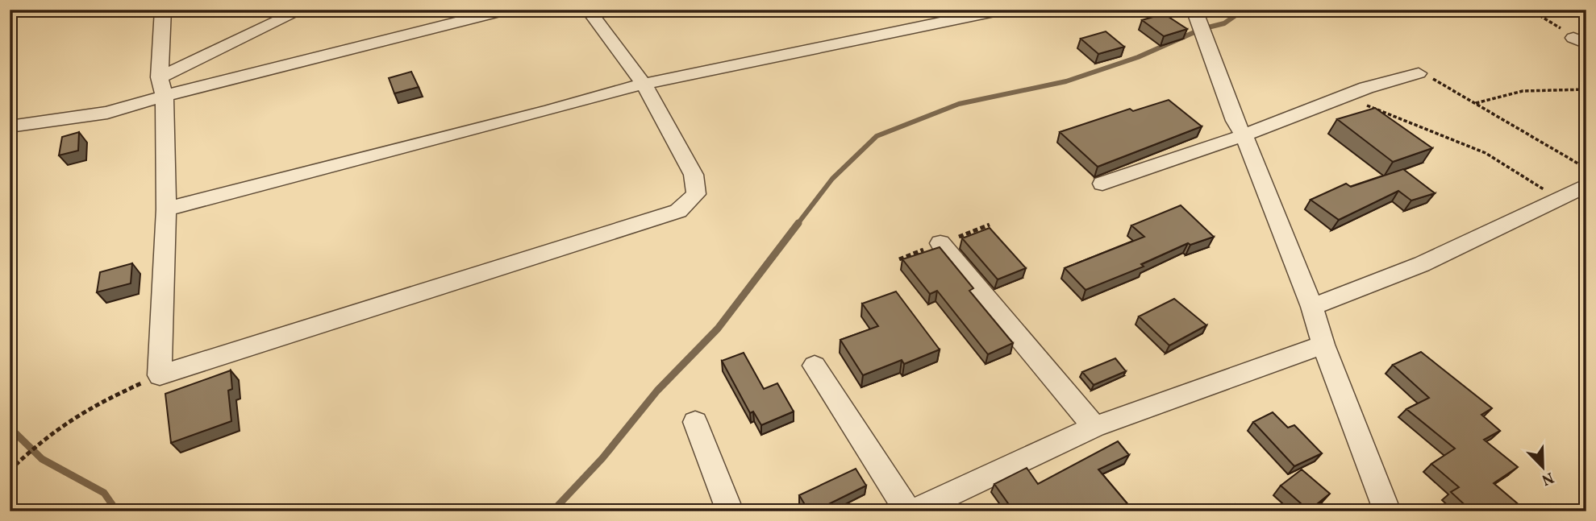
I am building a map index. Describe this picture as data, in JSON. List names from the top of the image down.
{
  "north": "bottom right"
}
